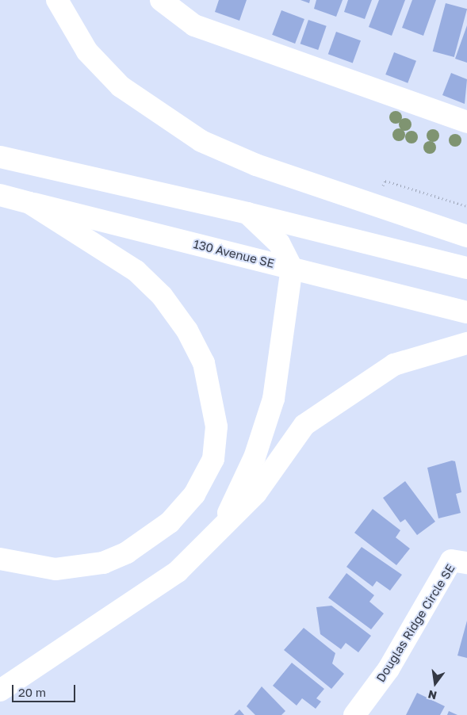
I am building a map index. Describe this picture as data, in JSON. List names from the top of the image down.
{
  "streets": {
    "main road": ["130 Avenue SE", "Douglas Ridge Circle SE"]
  },
  "scale_bar": "20 m",
  "north": "bottom"
}
